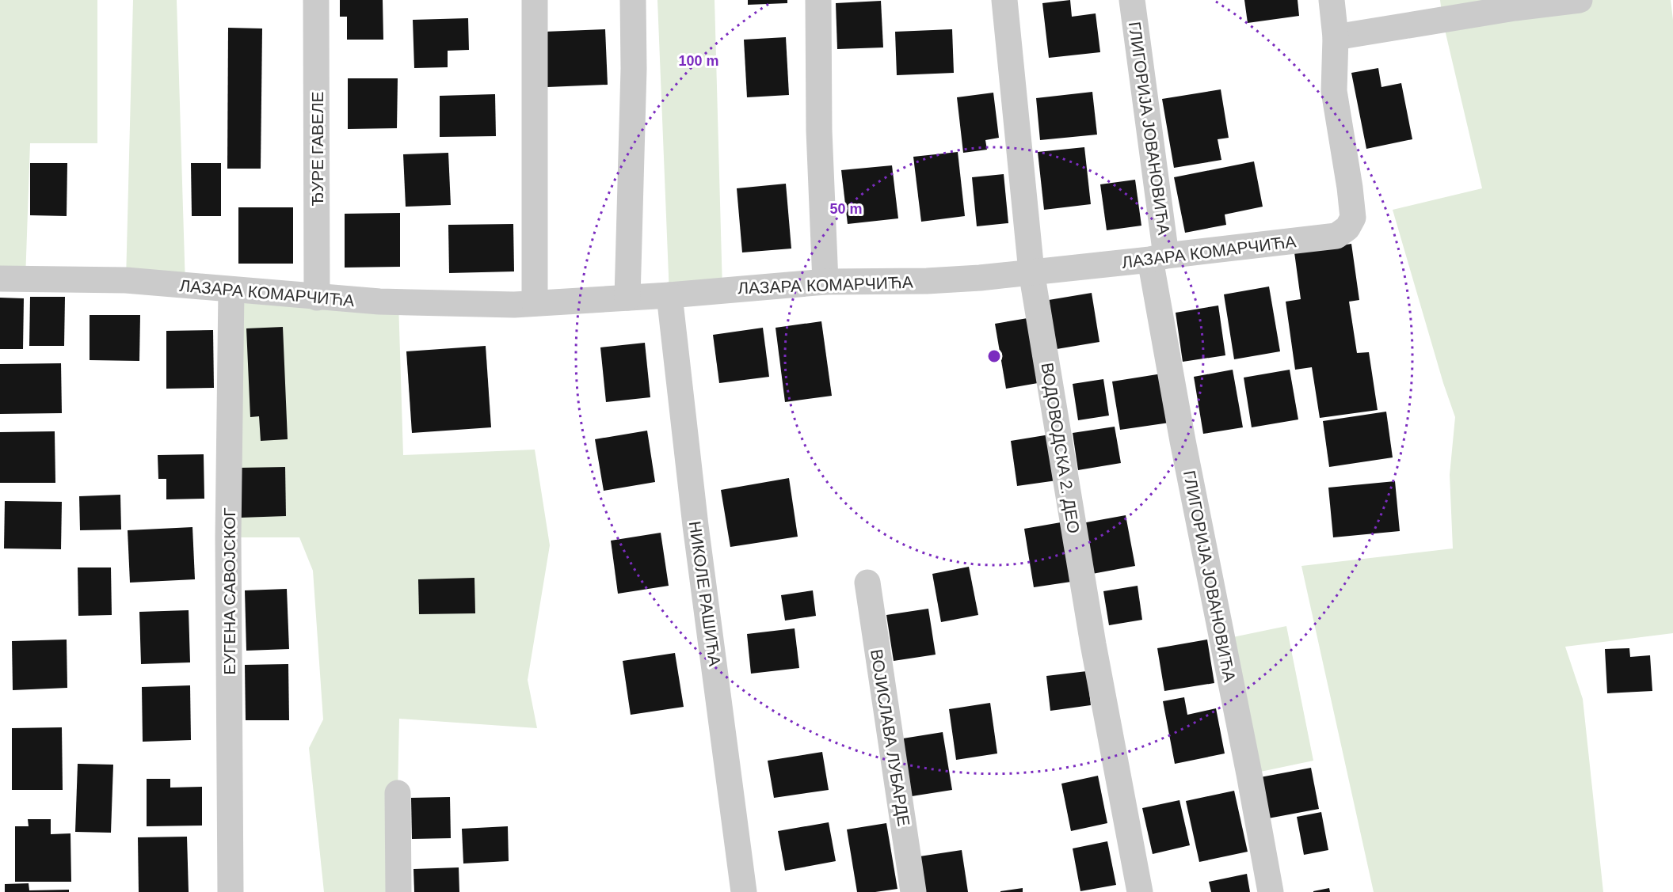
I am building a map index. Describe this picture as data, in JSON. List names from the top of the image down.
{
  "streets": {
    "street": [
      "ГЛИГОРИЈА ЈОВАНОВИЋА",
      "ЂУРЕ ГАВЕЛЕ",
      "ЛАЗАРА КОМАРЧИЋА",
      "ВОДОВОДСКА 2. ДЕО",
      "ЕУГЕНА САВОЈСКОГ",
      "НИКОЛЕ РАШИЋА",
      "ВОЈИСЛАВА ЛУБАРДЕ"
    ]
  },
  "crossings": [
    ["ГЛИГОРИЈА ЈОВАНОВИЋА", "ЛАЗАРА КОМАРЧИЋА"],
    ["ЂУРЕ ГАВЕЛЕ", "ЛАЗАРА КОМАРЧИЋА"],
    ["ЛАЗАРА КОМАРЧИЋА", "ВОДОВОДСКА 2. ДЕО"],
    ["ЛАЗАРА КОМАРЧИЋА", "ЕУГЕНА САВОЈСКОГ"],
    ["ЛАЗАРА КОМАРЧИЋА", "НИКОЛЕ РАШИЋА"]
  ],
  "rings": ["100 m", "50 m"]
}
